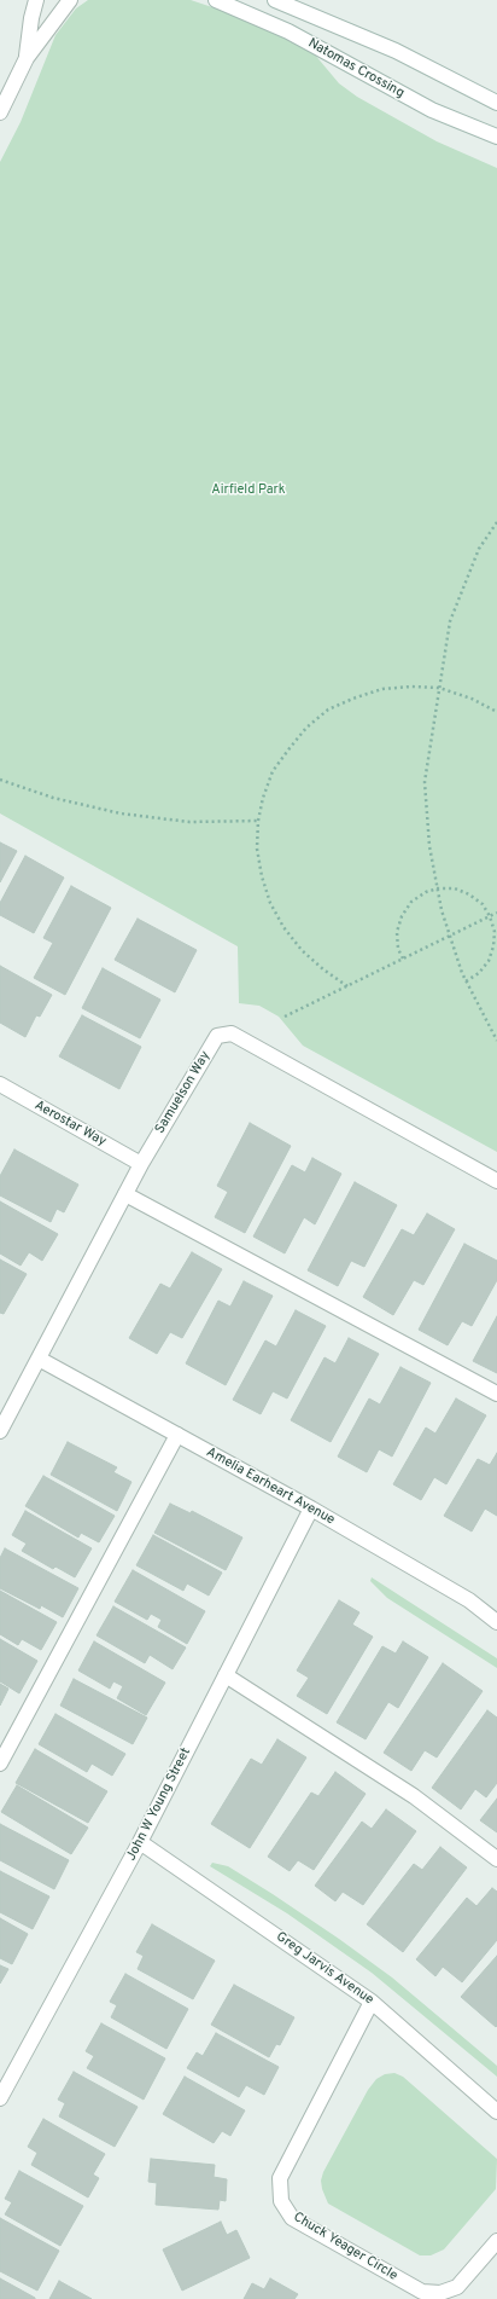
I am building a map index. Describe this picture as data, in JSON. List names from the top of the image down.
{
  "streets": {
    "street": [
      "Natomas Crossing",
      "Samuelson Way",
      "Aerostar Way",
      "Amelia Earheart Avenue",
      "John W Young Street",
      "Greg Jarvis Avenue",
      "Chuck Yeager Circle"
    ]
  },
  "crossings": [
    ["Samuelson Way", "Aerostar Way"],
    ["Samuelson Way", "Amelia Earheart Avenue"],
    ["Amelia Earheart Avenue", "John W Young Street"],
    ["John W Young Street", "Greg Jarvis Avenue"],
    ["Greg Jarvis Avenue", "Chuck Yeager Circle"]
  ],
  "parks": ["Airfield Park"]
}
